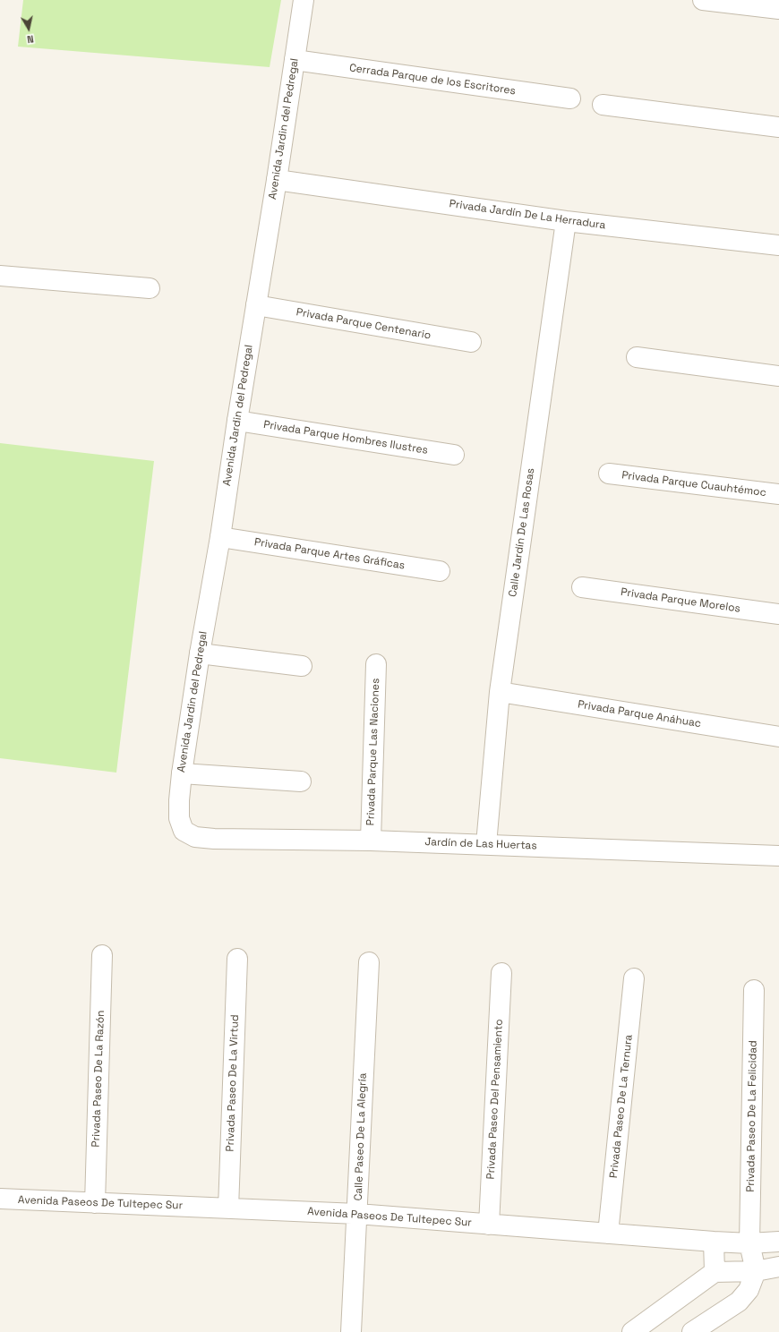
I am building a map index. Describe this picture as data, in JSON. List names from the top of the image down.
{
  "streets": {
    "street": [
      "Cerrada Parque de los Escritores",
      "Avenida Jardin del Pedregal",
      "Privada Jardín De La Herradura",
      "Privada Parque Centenario",
      "Privada Parque Hombres Ilustres",
      "Privada Parque Cuauhtémoc",
      "Calle Jardín De Las Rosas",
      "Privada Parque Artes Gráficas",
      "Privada Parque Morelos",
      "Privada Parque Anáhuac",
      "Privada Parque Las Naciones",
      "Jardín de Las Huertas",
      "Privada Paseo De La Razón",
      "Privada Paseo De La Virtud",
      "Privada Paseo Del Pensamiento",
      "Privada Paseo De La Ternura",
      "Privada Paseo De La Felicidad",
      "Calle Paseo De La Alegría",
      "Avenida Paseos De Tultepec Sur"
    ]
  },
  "crossings": [
    ["Cerrada Parque de los Escritores", "Avenida Jardin del Pedregal"],
    ["Avenida Jardin del Pedregal", "Privada Jardín De La Herradura"],
    ["Avenida Jardin del Pedregal", "Privada Parque Centenario"],
    ["Avenida Jardin del Pedregal", "Privada Parque Hombres Ilustres"],
    ["Avenida Jardin del Pedregal", "Privada Parque Artes Gráficas"],
    ["Avenida Jardin del Pedregal", "Jardín de Las Huertas"],
    ["Privada Jardín De La Herradura", "Calle Jardín De Las Rosas"],
    ["Calle Jardín De Las Rosas", "Privada Parque Anáhuac"],
    ["Calle Jardín De Las Rosas", "Jardín de Las Huertas"],
    ["Privada Parque Las Naciones", "Jardín de Las Huertas"],
    ["Privada Paseo De La Razón", "Avenida Paseos De Tultepec Sur"],
    ["Privada Paseo De La Virtud", "Avenida Paseos De Tultepec Sur"],
    ["Privada Paseo Del Pensamiento", "Avenida Paseos De Tultepec Sur"],
    ["Privada Paseo De La Ternura", "Avenida Paseos De Tultepec Sur"],
    ["Privada Paseo De La Felicidad", "Avenida Paseos De Tultepec Sur"],
    ["Calle Paseo De La Alegría", "Avenida Paseos De Tultepec Sur"]
  ],
  "north": "bottom"
}
